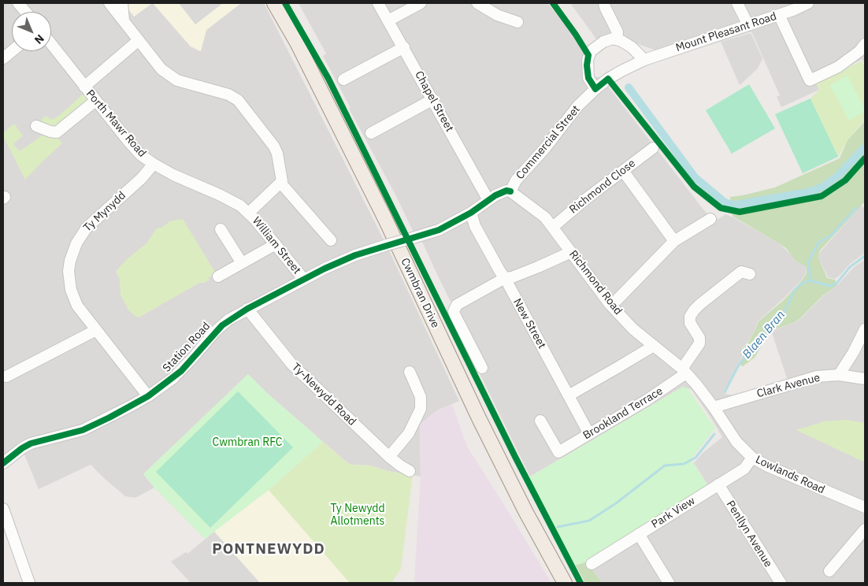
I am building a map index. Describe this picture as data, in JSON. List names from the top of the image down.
{
  "streets": {
    "main road": ["Cwmbran Drive"],
    "street": [
      "Mount Pleasant Road",
      "Chapel Street",
      "Porth Mawr Road",
      "Commercial Street",
      "Richmond Close",
      "Ty Mynydd",
      "William Street",
      "Richmond Road",
      "New Street",
      "Station Road",
      "Clark Avenue",
      "Ty-Newydd Road",
      "Brookland Terrace",
      "Lowlands Road",
      "Park View",
      "Penllyn Avenue"
    ]
  },
  "crossings": [
    ["Mount Pleasant Road", "Commercial Street"],
    ["Chapel Street", "Commercial Street"],
    ["Porth Mawr Road", "Ty Mynydd"],
    ["Porth Mawr Road", "William Street"],
    ["Commercial Street", "Richmond Road"],
    ["Commercial Street", "New Street"],
    ["Commercial Street", "Station Road"],
    ["Richmond Close", "Richmond Road"],
    ["Ty Mynydd", "Station Road"],
    ["William Street", "Station Road"],
    ["Richmond Road", "Clark Avenue"],
    ["Richmond Road", "Brookland Terrace"],
    ["Richmond Road", "Lowlands Road"],
    ["New Street", "Brookland Terrace"],
    ["Station Road", "Ty-Newydd Road"],
    ["Clark Avenue", "Lowlands Road"],
    ["Lowlands Road", "Park View"],
    ["Park View", "Penllyn Avenue"]
  ],
  "districts": ["PONTNEWYDD"],
  "water": ["Blaen Bran"],
  "parks": ["Cwmbran RFC", "Ty Newydd Allotments"],
  "north": "bottom right"
}
